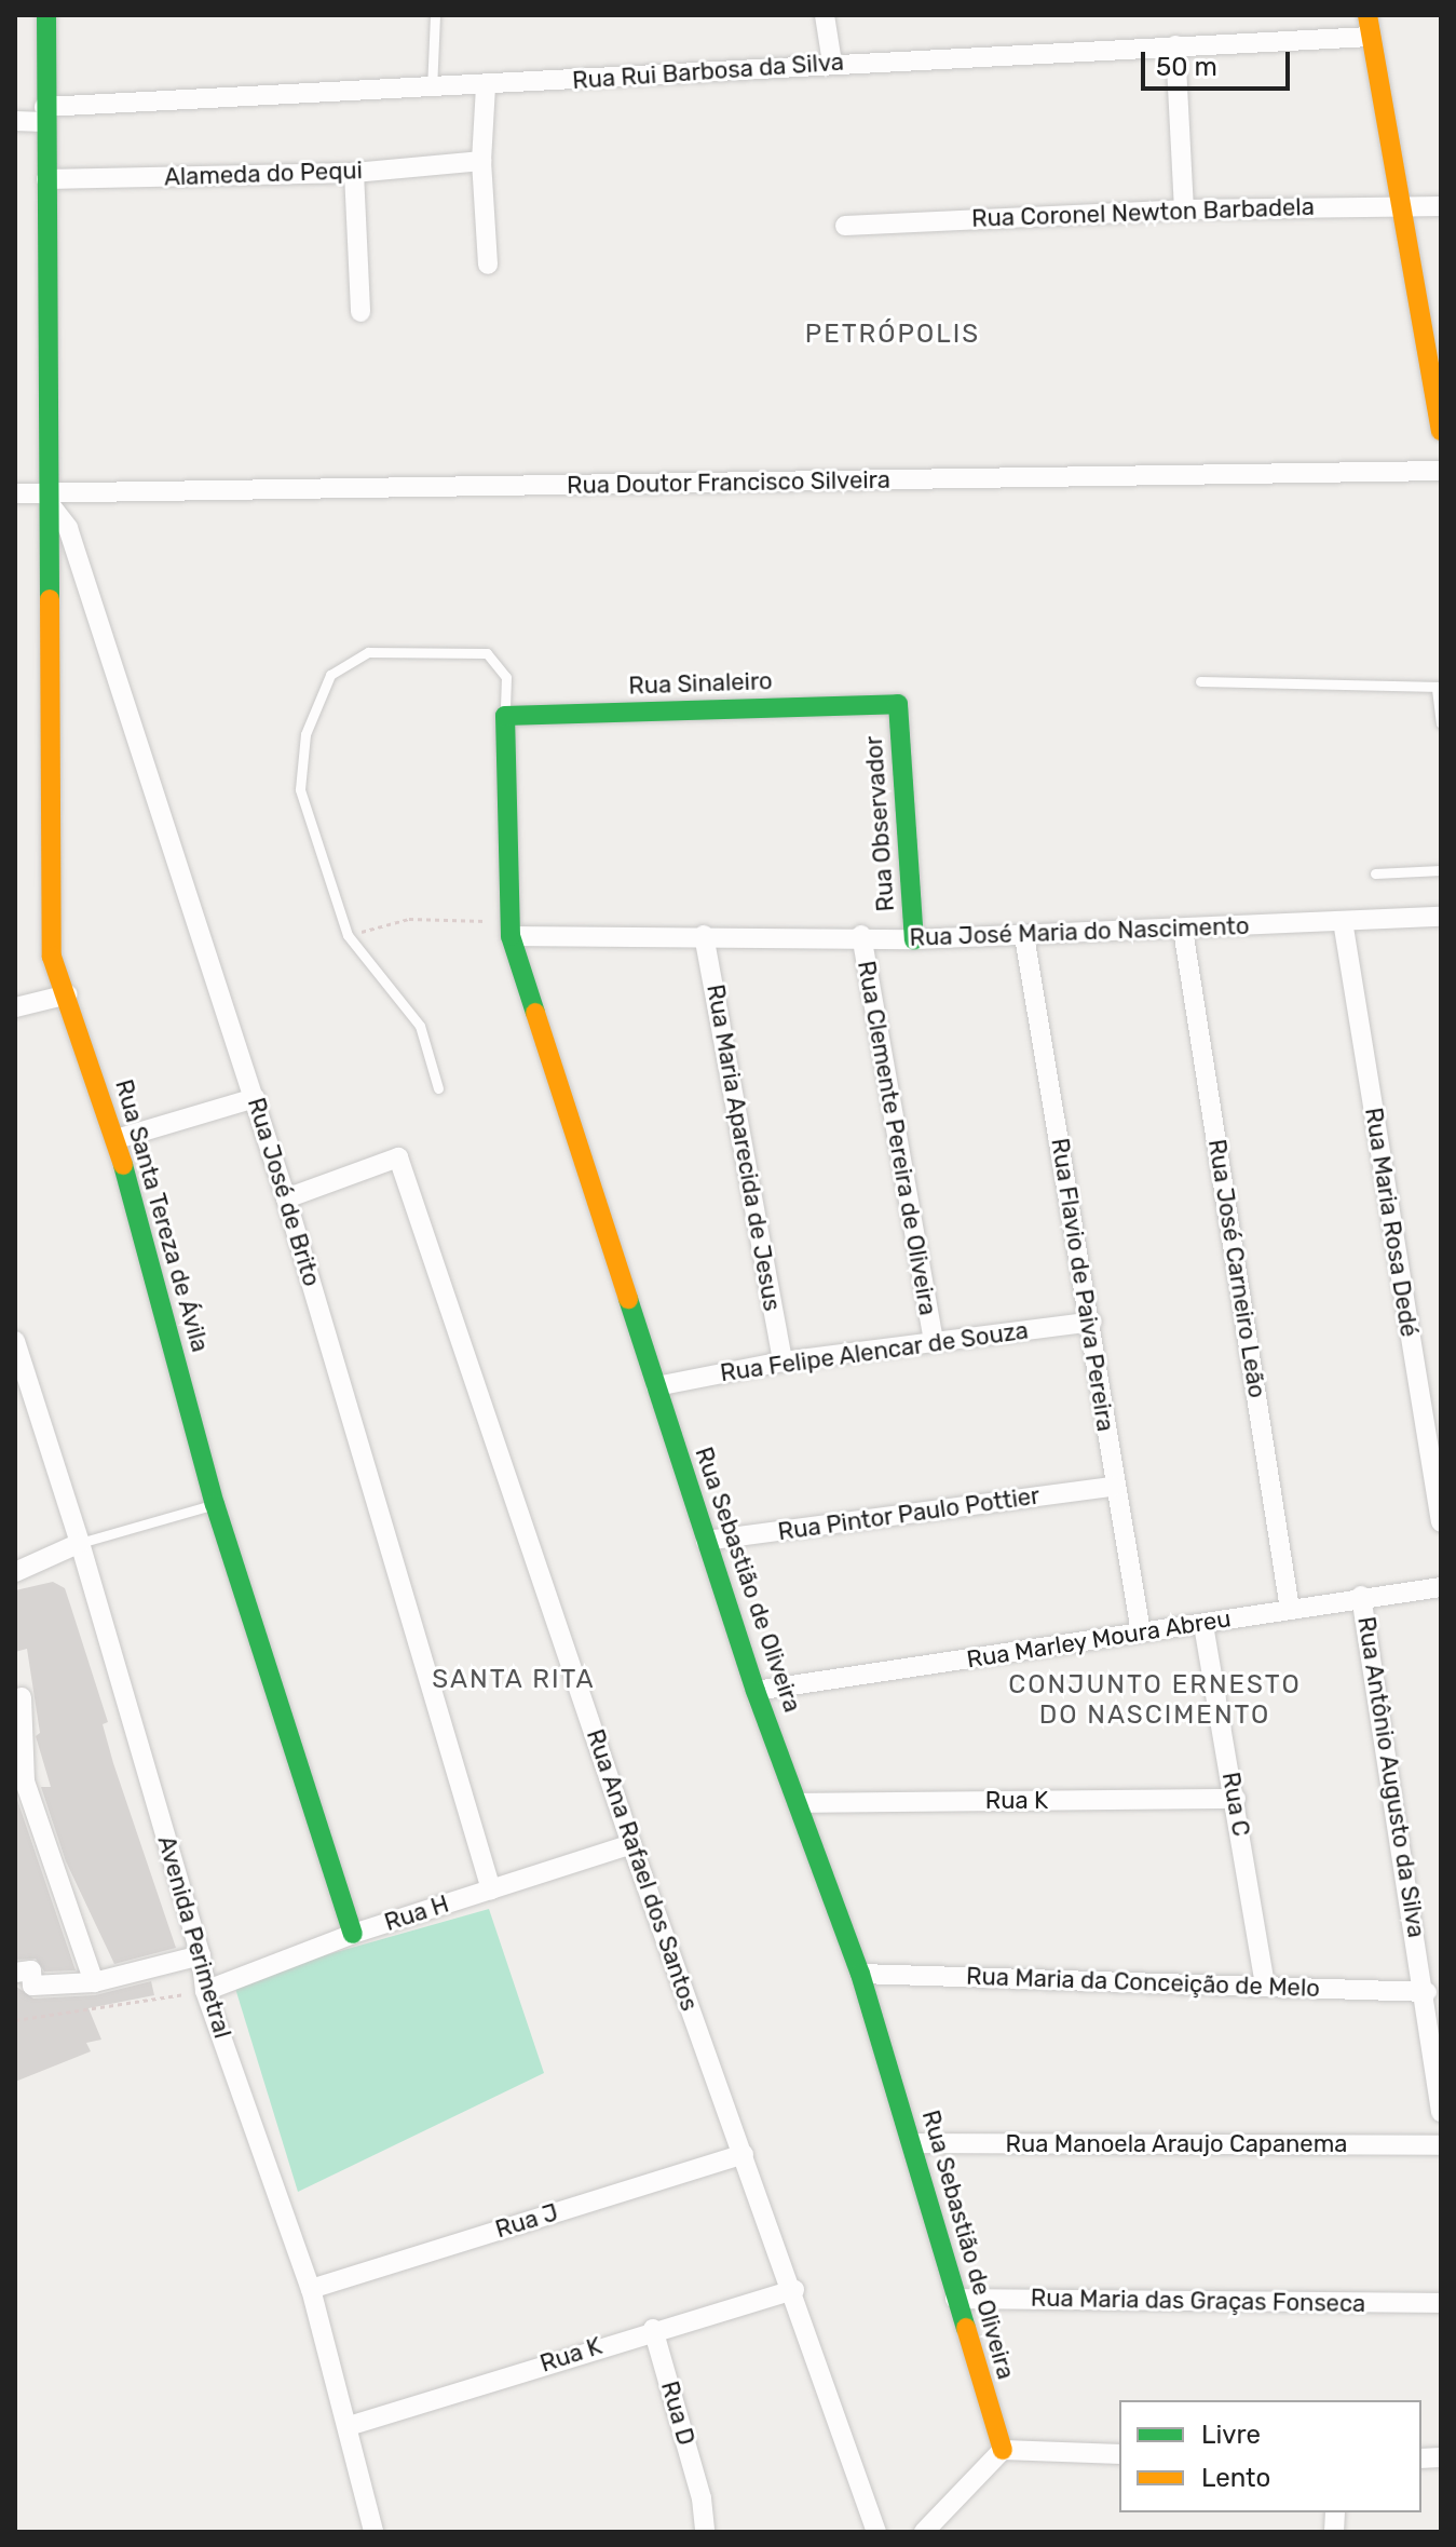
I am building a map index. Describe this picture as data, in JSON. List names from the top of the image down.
{
  "streets": {
    "street": [
      "Rua Rui Barbosa da Silva",
      "Alameda do Pequi",
      "Rua Coronel Newton Barbadela",
      "Rua Doutor Francisco Silveira",
      "Rua Sinaleiro",
      "Rua Observador",
      "Rua José Maria do Nascimento",
      "Rua Clemente Pereira de Oliveira",
      "Rua Maria Aparecida de Jesus",
      "Rua José de Brito",
      "Rua Santa Tereza de Ávila",
      "Rua Maria Rosa Dedé",
      "Rua José Carneiro Leão",
      "Rua Flavio de Paiva Pereira",
      "Rua Felipe Alencar de Souza",
      "Rua Pintor Paulo Pottier",
      "Rua Sebastião de Oliveira",
      "Rua Marley Moura Abreu",
      "Rua Antônio Augusto da Silva",
      "Rua K",
      "Rua C",
      "Rua Ana Rafael dos Santos",
      "Rua H",
      "Avenida Perimetral",
      "Rua Maria da Conceição de Melo",
      "Rua Manoela Araujo Capanema",
      "Rua J",
      "Rua Maria das Graças Fonseca",
      "Rua D"
    ]
  },
  "crossings": [
    ["Rua Rui Barbosa da Silva", "Rua Santa Tereza de Ávila"],
    ["Alameda do Pequi", "Rua Santa Tereza de Ávila"],
    ["Rua Doutor Francisco Silveira", "Rua José de Brito"],
    ["Rua Doutor Francisco Silveira", "Rua Santa Tereza de Ávila"],
    ["Rua Sinaleiro", "Rua Observador"],
    ["Rua Sinaleiro", "Rua Sebastião de Oliveira"],
    ["Rua Observador", "Rua José Maria do Nascimento"],
    ["Rua José Maria do Nascimento", "Rua Clemente Pereira de Oliveira"],
    ["Rua José Maria do Nascimento", "Rua Maria Aparecida de Jesus"],
    ["Rua José Maria do Nascimento", "Rua Maria Rosa Dedé"],
    ["Rua José Maria do Nascimento", "Rua José Carneiro Leão"],
    ["Rua José Maria do Nascimento", "Rua Flavio de Paiva Pereira"],
    ["Rua José Maria do Nascimento", "Rua Sebastião de Oliveira"],
    ["Rua Clemente Pereira de Oliveira", "Rua Felipe Alencar de Souza"],
    ["Rua Maria Aparecida de Jesus", "Rua Felipe Alencar de Souza"],
    ["Rua José de Brito", "Rua Santa Tereza de Ávila"],
    ["Rua José de Brito", "Rua Ana Rafael dos Santos"],
    ["Rua José de Brito", "Rua H"],
    ["Rua Santa Tereza de Ávila", "Rua H"],
    ["Rua José Carneiro Leão", "Rua Marley Moura Abreu"],
    ["Rua Flavio de Paiva Pereira", "Rua Felipe Alencar de Souza"],
    ["Rua Flavio de Paiva Pereira", "Rua Pintor Paulo Pottier"],
    ["Rua Flavio de Paiva Pereira", "Rua Marley Moura Abreu"],
    ["Rua Felipe Alencar de Souza", "Rua Sebastião de Oliveira"],
    ["Rua Pintor Paulo Pottier", "Rua Sebastião de Oliveira"],
    ["Rua Sebastião de Oliveira", "Rua Marley Moura Abreu"],
    ["Rua Sebastião de Oliveira", "Rua K"],
    ["Rua Sebastião de Oliveira", "Rua Maria da Conceição de Melo"],
    ["Rua Sebastião de Oliveira", "Rua Manoela Araujo Capanema"],
    ["Rua Sebastião de Oliveira", "Rua Maria das Graças Fonseca"],
    ["Rua Marley Moura Abreu", "Rua Antônio Augusto da Silva"],
    ["Rua Marley Moura Abreu", "Rua C"],
    ["Rua Antônio Augusto da Silva", "Rua Maria da Conceição de Melo"],
    ["Rua K", "Rua C"],
    ["Rua K", "Rua Ana Rafael dos Santos"],
    ["Rua K", "Avenida Perimetral"],
    ["Rua K", "Rua D"],
    ["Rua C", "Rua Maria da Conceição de Melo"],
    ["Rua Ana Rafael dos Santos", "Rua H"],
    ["Rua Ana Rafael dos Santos", "Rua J"],
    ["Rua H", "Avenida Perimetral"],
    ["Avenida Perimetral", "Rua J"]
  ],
  "districts": ["PETRÓPOLIS", "SANTA RITA", "CONJUNTO ERNESTO DO NASCIMENTO"],
  "legend": ["Livre", "Lento"],
  "scale_bar": "50 m"
}
